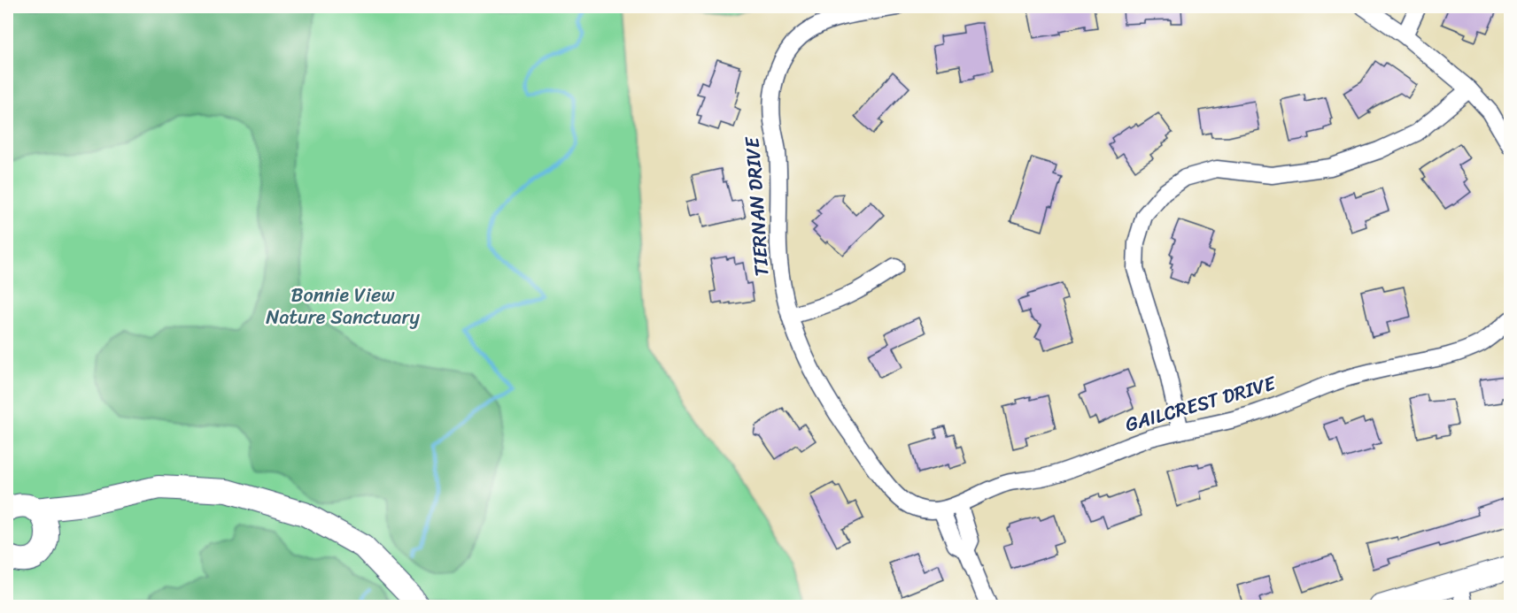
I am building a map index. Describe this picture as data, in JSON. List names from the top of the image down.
{
  "streets": {
    "street": ["TIERNAN DRIVE", "GAILCREST DRIVE"]
  },
  "crossings": [
    ["TIERNAN DRIVE", "GAILCREST DRIVE"]
  ],
  "parks": ["Bonnie View Nature Sanctuary"]
}
